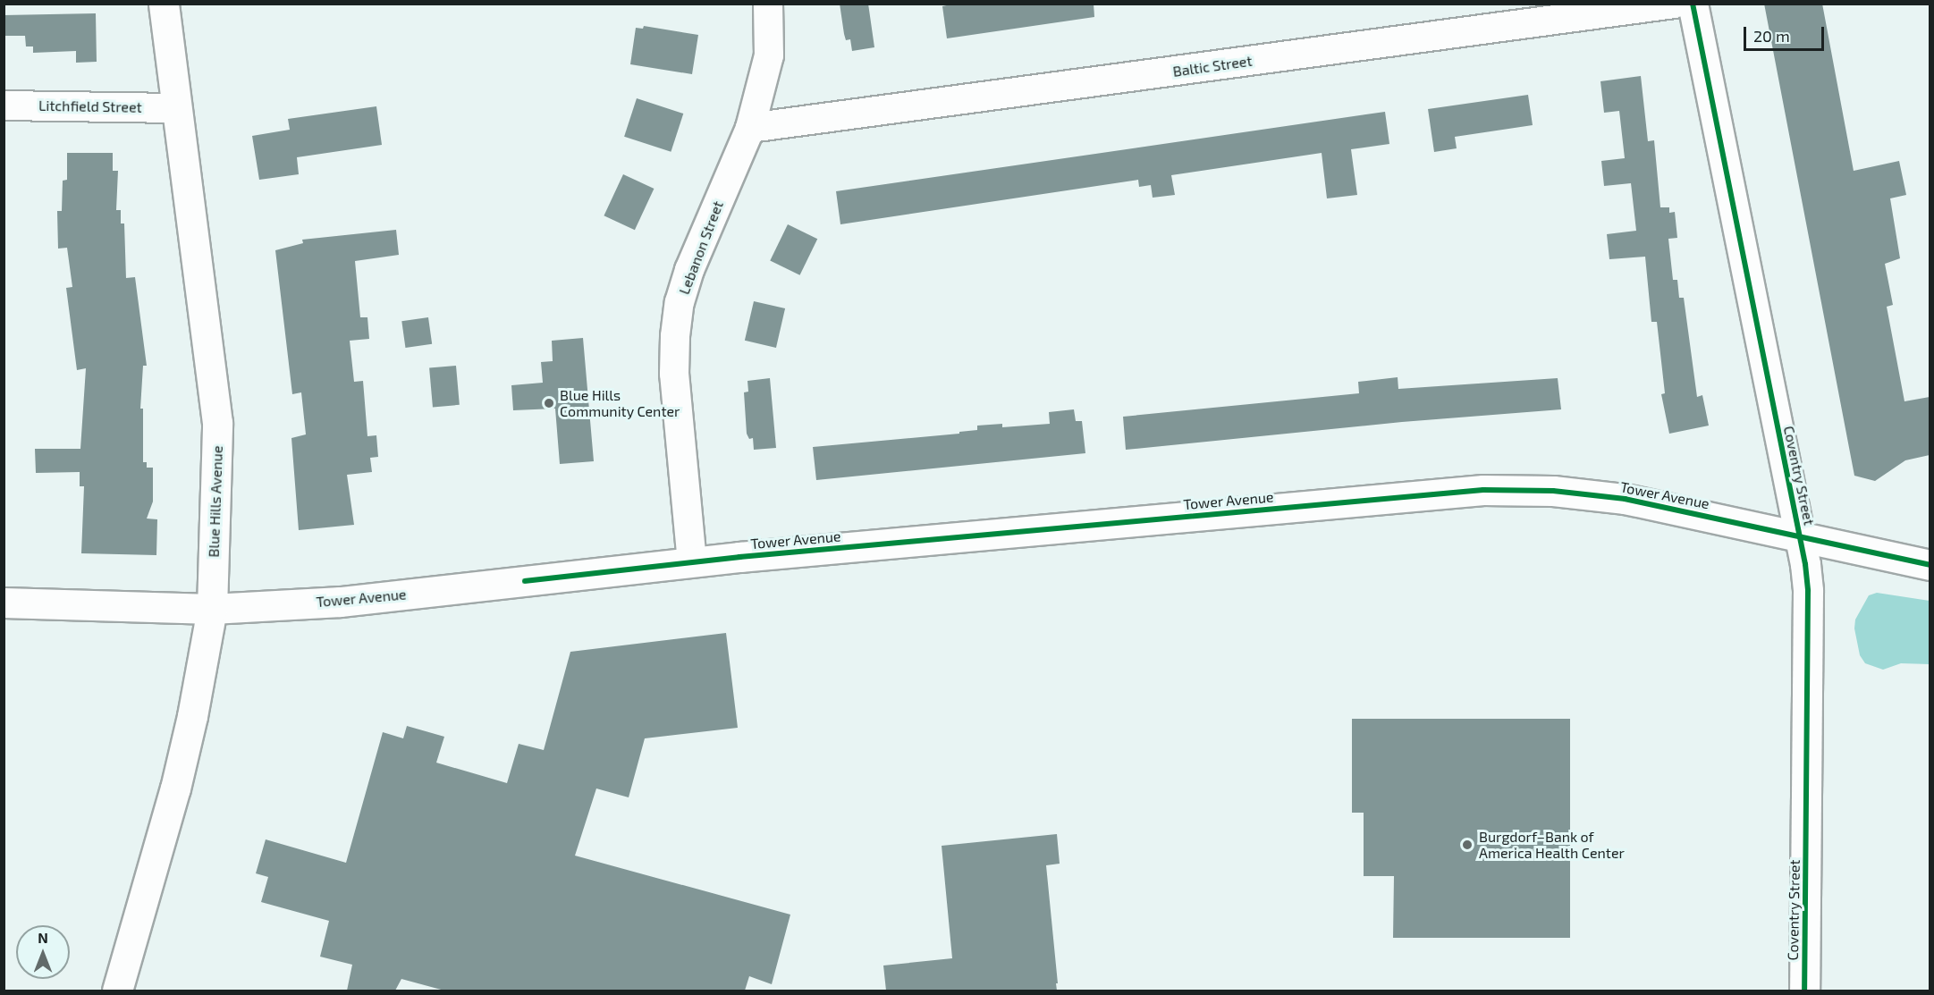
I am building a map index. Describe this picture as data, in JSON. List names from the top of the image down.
{
  "streets": {
    "main road": ["Coventry Street", "Tower Avenue", "Blue Hills Avenue"],
    "street": ["Baltic Street", "Litchfield Street", "Lebanon Street"]
  },
  "crossings": [
    ["Baltic Street", "Lebanon Street"],
    ["Litchfield Street", "Blue Hills Avenue"],
    ["Lebanon Street", "Tower Avenue"],
    ["Coventry Street", "Tower Avenue"],
    ["Tower Avenue", "Blue Hills Avenue"]
  ],
  "places": ["Blue Hills Community Center", "Burgdorf–Bank of America Health Center"],
  "scale_bar": "20 m",
  "north": "top"
}
